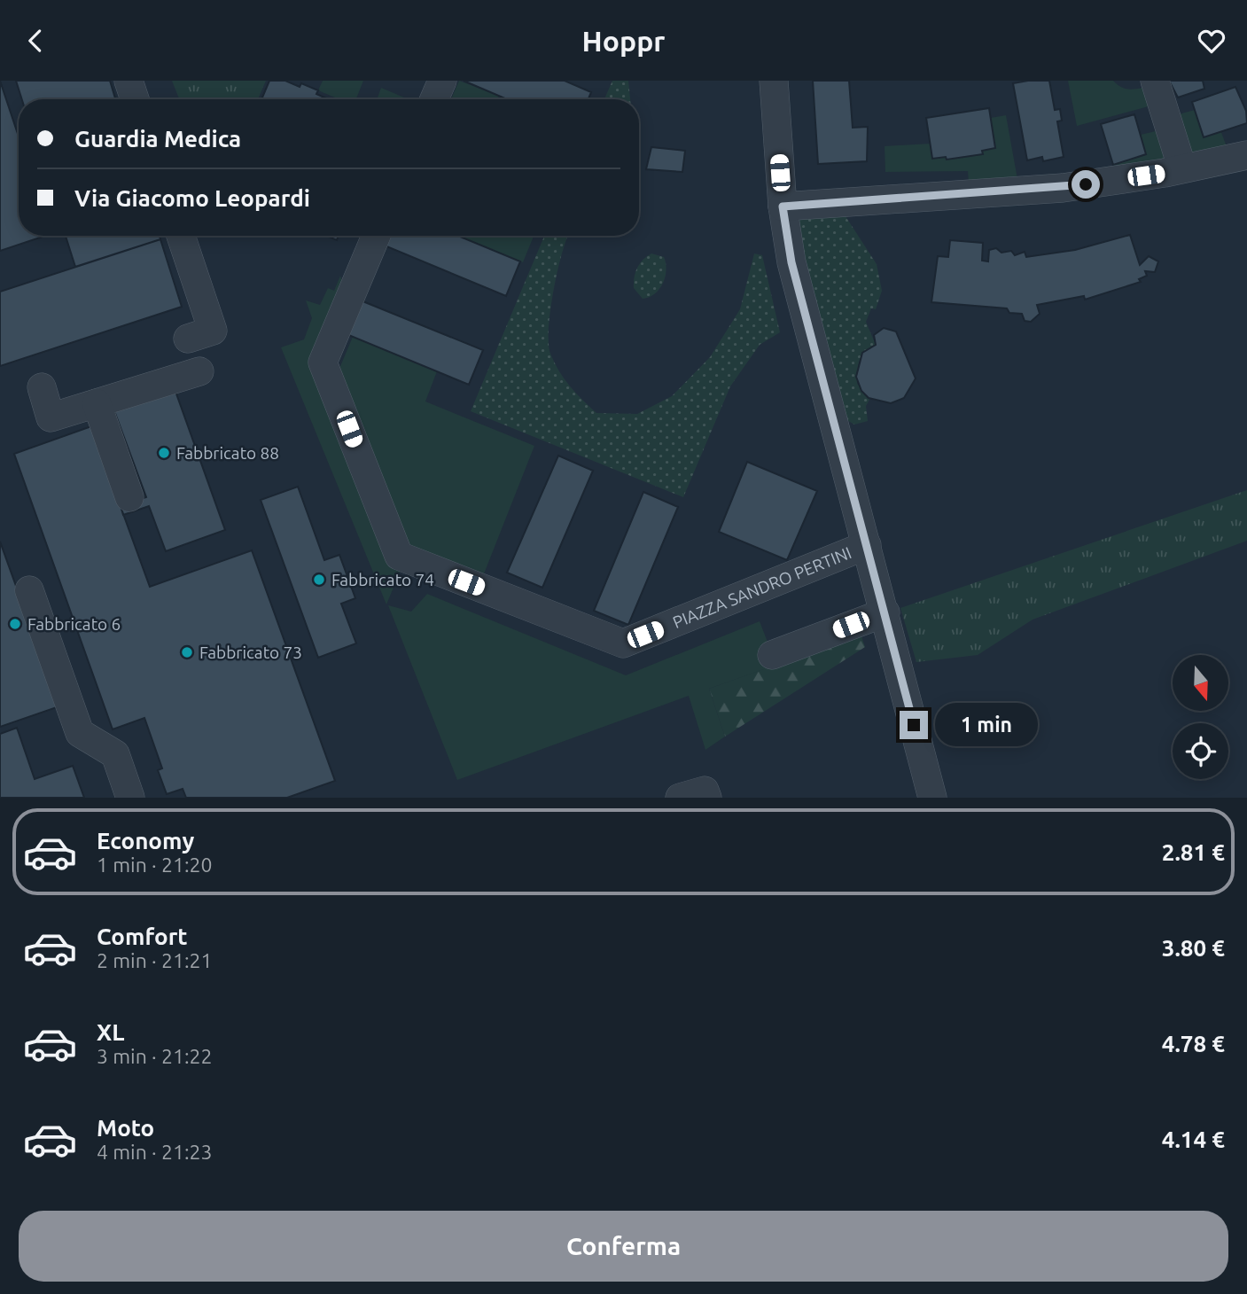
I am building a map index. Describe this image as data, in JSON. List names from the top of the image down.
{
  "streets": {
    "street": ["PIAZZA SANDRO PERTINI"]
  },
  "places": [
    "Fabbricato 88",
    "Fabbricato 74",
    "Fabbricato 6",
    "Fabbricato 73"
  ],
  "north": "bottom",
  "page": {
    "header": "Hoppr",
    "banner": ["Guardia Medica", "Via Giacomo Leopardi"],
    "bubble": "1 min",
    "list": [
      {
        "name": "Economy",
        "note": "1 min · 21:20",
        "value": "2.81 €"
      },
      {
        "name": "Comfort",
        "note": "2 min · 21:21",
        "value": "3.80 €"
      },
      {
        "name": "XL",
        "note": "3 min · 21:22",
        "value": "4.78 €"
      },
      {
        "name": "Moto",
        "note": "4 min · 21:23",
        "value": "4.14 €"
      }
    ],
    "buttons": "Conferma"
  }
}
